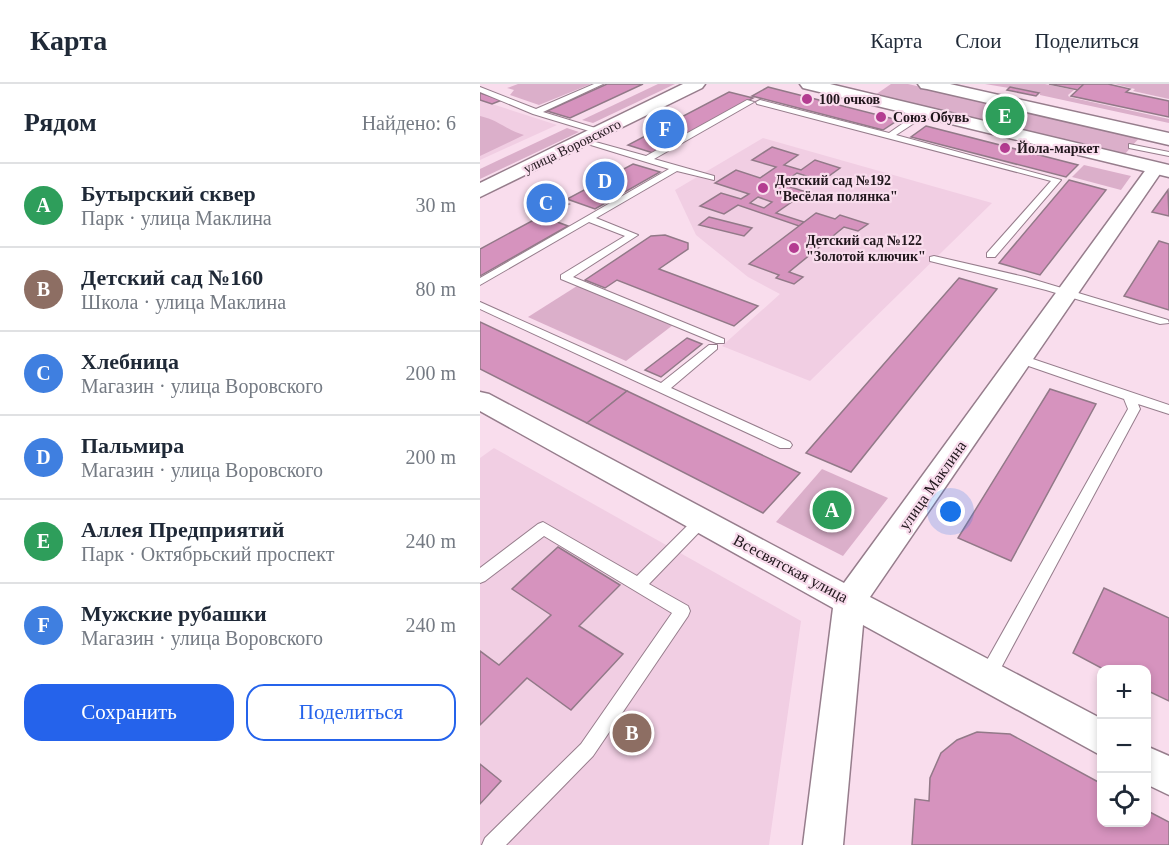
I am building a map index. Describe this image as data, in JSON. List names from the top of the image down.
{
  "streets": {
    "main road": ["улица Воровского"],
    "street": ["улица Маклина", "Всесвятская улица"]
  },
  "crossings": [
    ["улица Маклина", "Всесвятская улица"]
  ],
  "places": [
    "100 очков",
    "Союз Обувь",
    "Йола-маркет",
    "Детский сад №192 \"Весёлая полянка\"",
    "Детский сад №122 \"Золотой ключик\""
  ],
  "page": {
    "header": "Карта",
    "nav": ["Карта", "Слои", "Поделиться"],
    "heading": ["Рядом", "Найдено: 6"],
    "pins": [
      "E",
      "F",
      "D",
      "C",
      "A",
      "B"
    ],
    "list": [
      {
        "mark": "A",
        "name": "Бутырский сквер",
        "note": "Парк · улица Маклина",
        "value": "30 m"
      },
      {
        "mark": "B",
        "name": "Детский сад №160",
        "note": "Школа · улица Маклина",
        "value": "80 m"
      },
      {
        "mark": "C",
        "name": "Хлебница",
        "note": "Магазин · улица Воровского",
        "value": "200 m"
      },
      {
        "mark": "D",
        "name": "Пальмира",
        "note": "Магазин · улица Воровского",
        "value": "200 m"
      },
      {
        "mark": "E",
        "name": "Аллея Предприятий",
        "note": "Парк · Октябрьский проспект",
        "value": "240 m"
      },
      {
        "mark": "F",
        "name": "Мужские рубашки",
        "note": "Магазин · улица Воровского",
        "value": "240 m"
      }
    ],
    "map_buttons": ["+", "−"],
    "buttons": ["Сохранить", "Поделиться"]
  }
}
